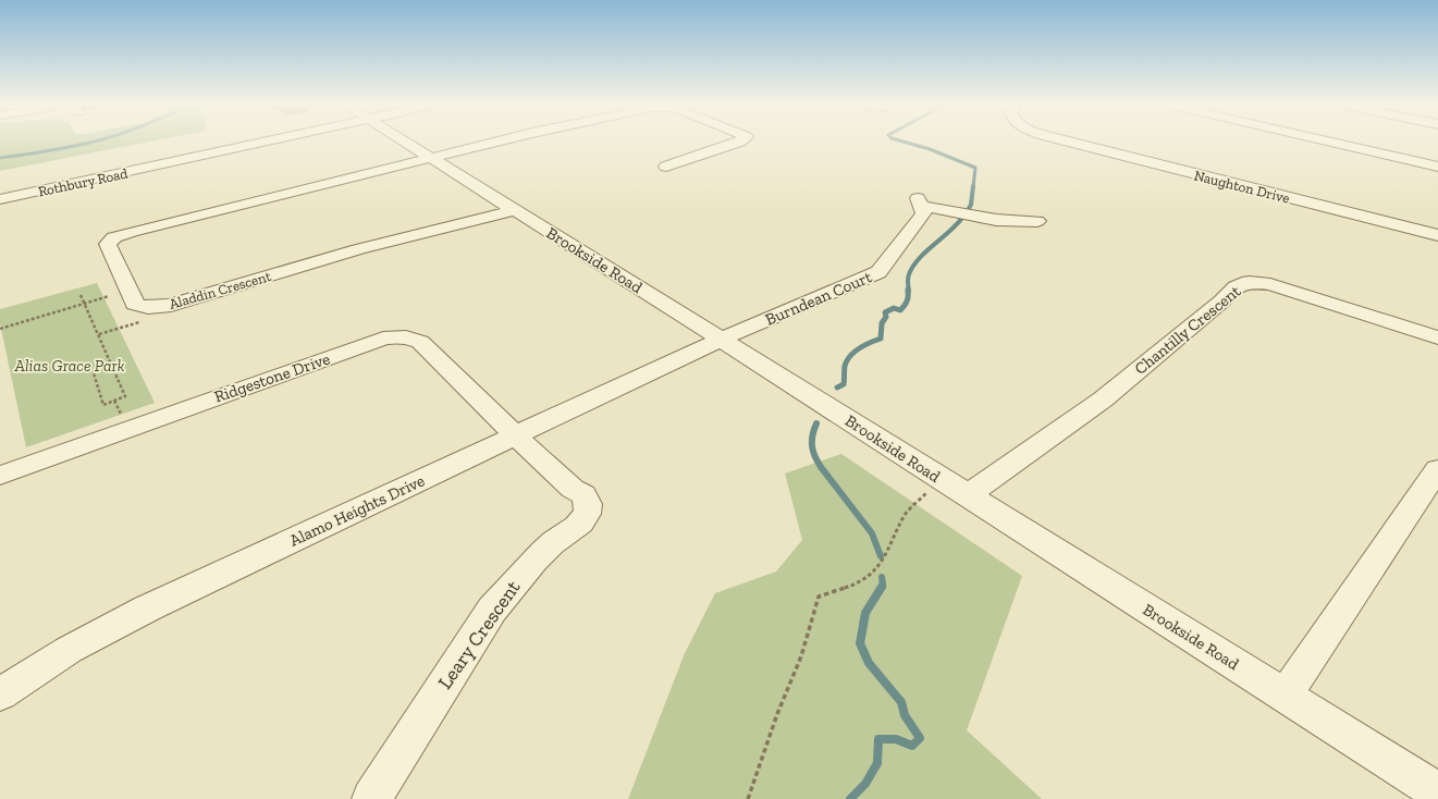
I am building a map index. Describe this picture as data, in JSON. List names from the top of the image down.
{
  "streets": {
    "street": [
      "Rothbury Road",
      "Naughton Drive",
      "Brookside Road",
      "Aladdin Crescent",
      "Burndean Court",
      "Chantilly Crescent",
      "Ridgestone Drive",
      "Alamo Heights Drive",
      "Leary Crescent"
    ]
  },
  "crossings": [
    ["Brookside Road", "Aladdin Crescent"],
    ["Brookside Road", "Burndean Court"],
    ["Brookside Road", "Chantilly Crescent"],
    ["Brookside Road", "Alamo Heights Drive"],
    ["Burndean Court", "Alamo Heights Drive"],
    ["Ridgestone Drive", "Alamo Heights Drive"],
    ["Ridgestone Drive", "Leary Crescent"],
    ["Alamo Heights Drive", "Leary Crescent"]
  ],
  "parks": ["Alias Grace Park"]
}
